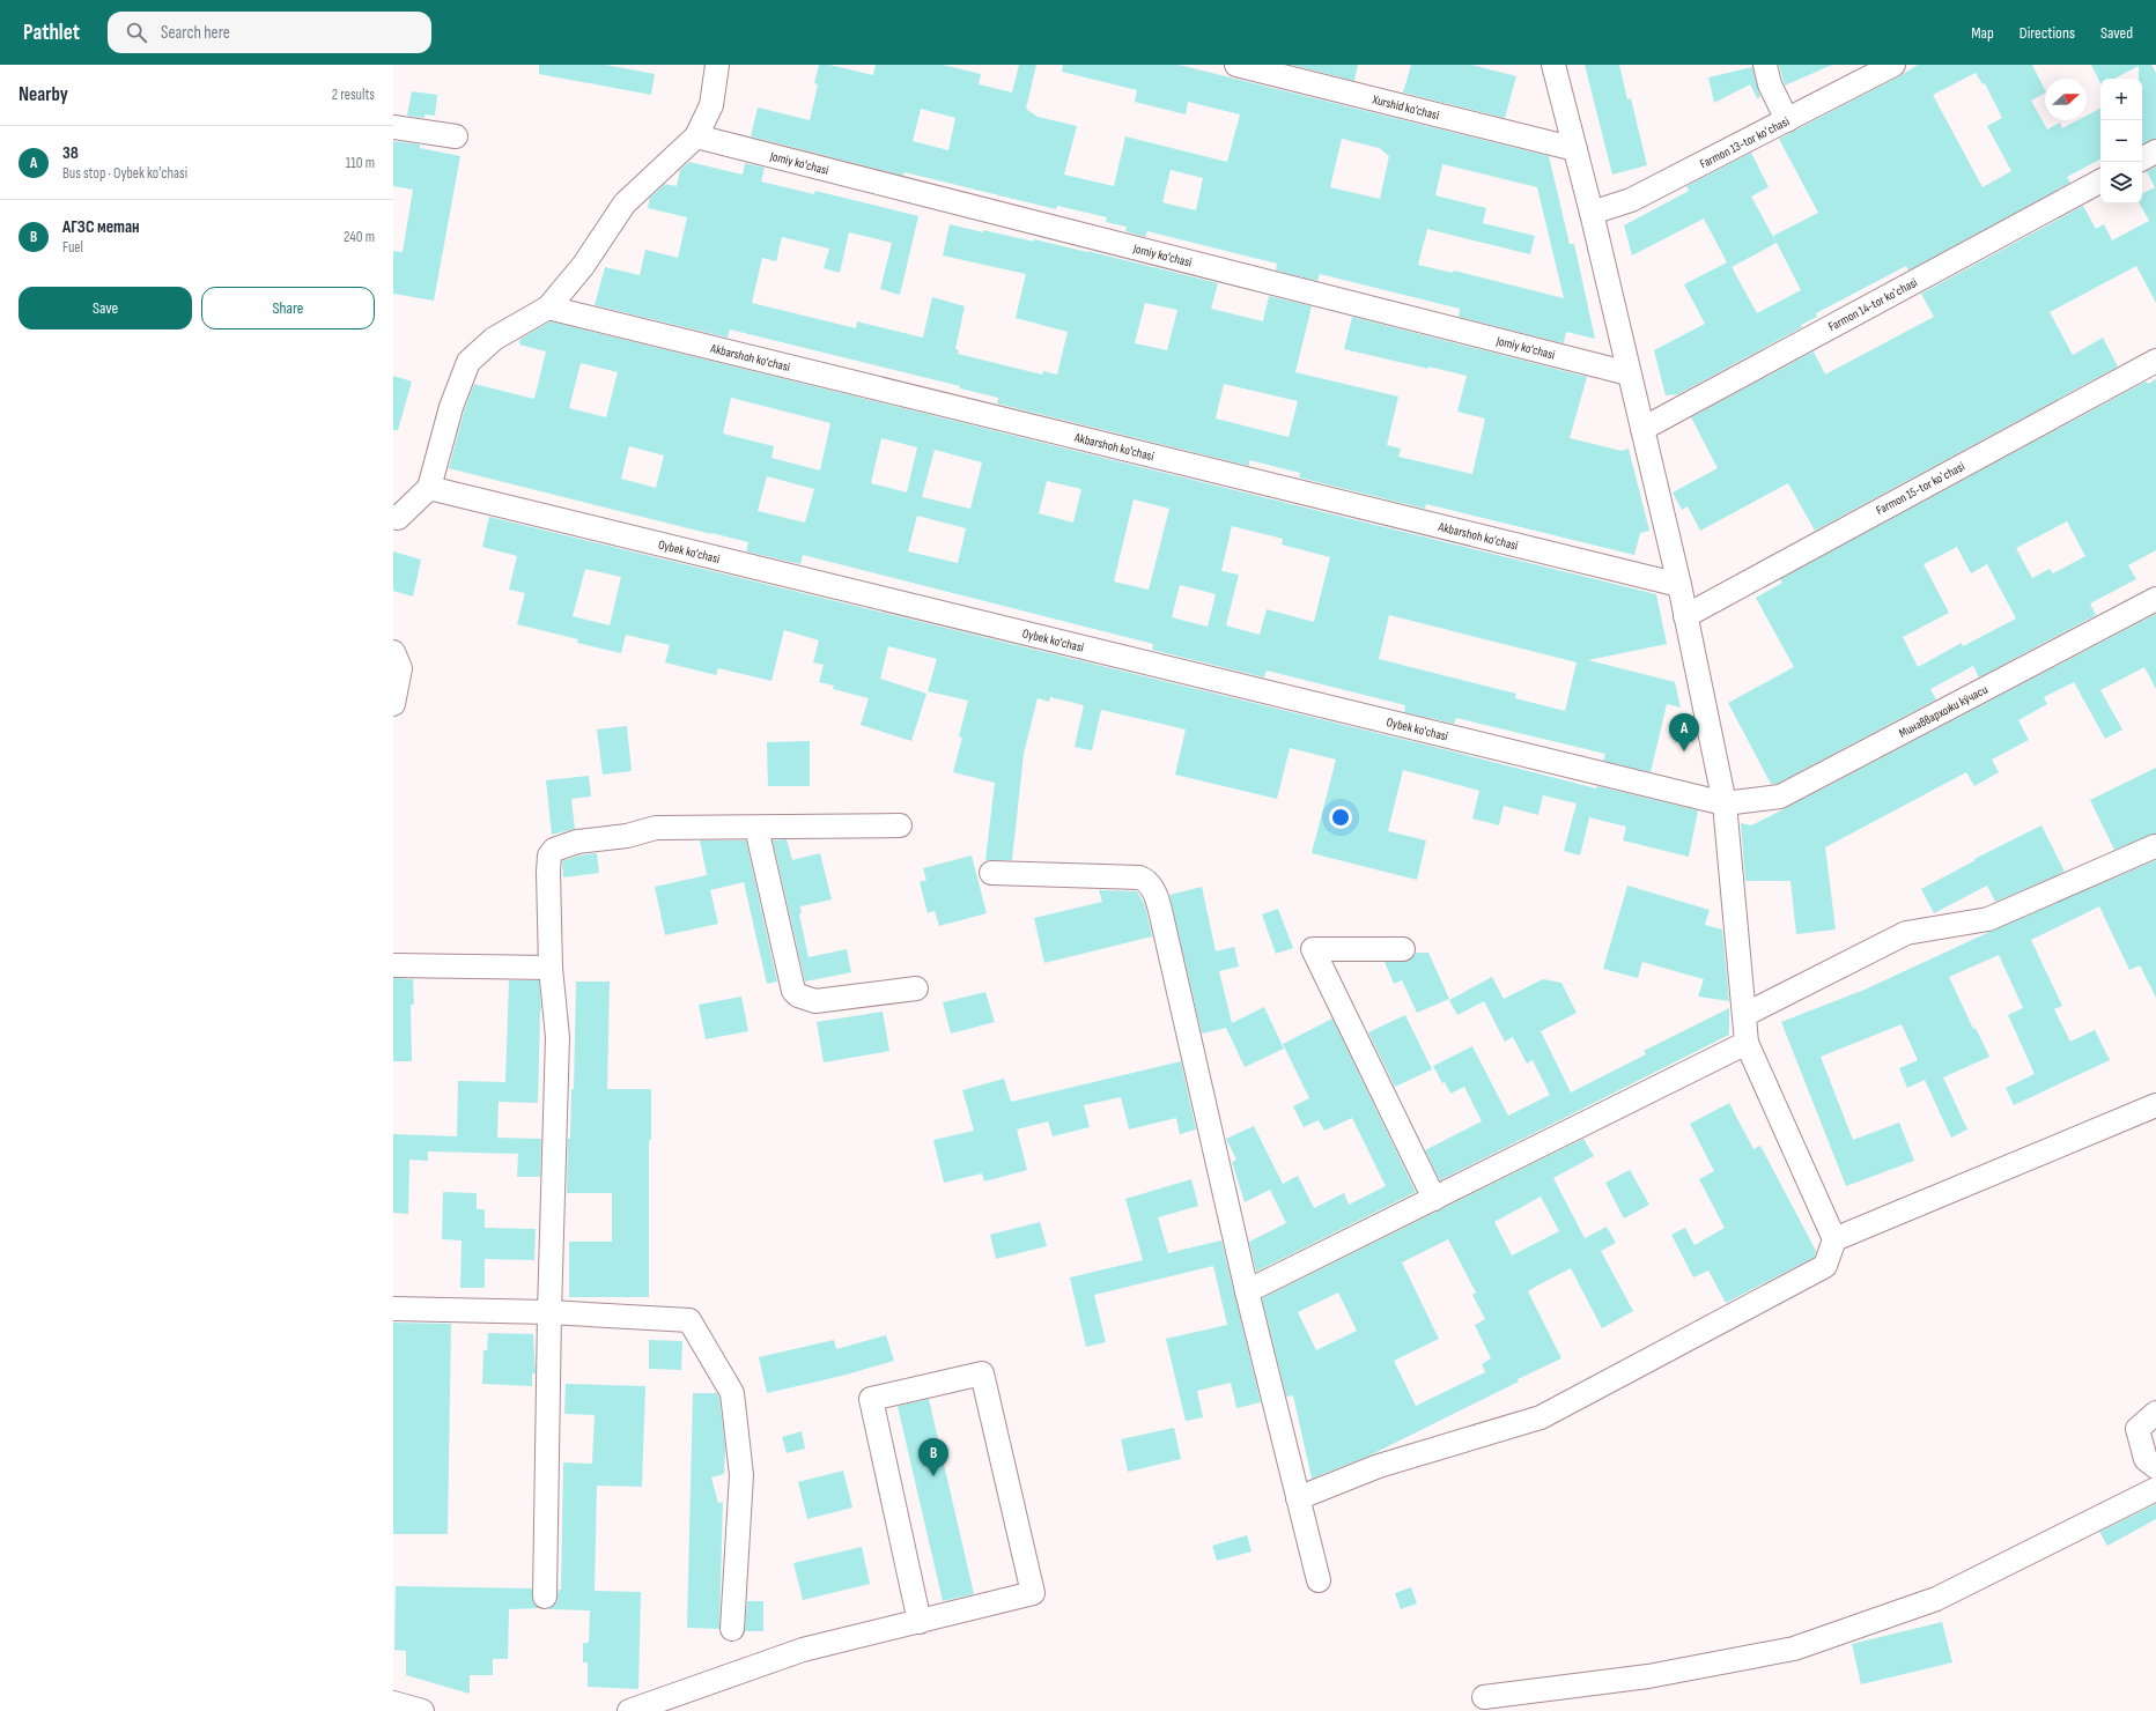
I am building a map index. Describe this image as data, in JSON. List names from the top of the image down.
{
  "streets": {
    "street": [
      "Xurshid ko'chasi",
      "Farmon 13-tor koʻchasi",
      "Jomiy ko'chasi",
      "Farmon 14-tor koʻchasi",
      "Akbarshoh ko'chasi",
      "Farmon 15-tor koʻchasi",
      "Oybek ko'chasi",
      "Минаввархожи кўчаси"
    ]
  },
  "crossings": [
    ["Oybek ko'chasi", "Минаввархожи кўчаси"]
  ],
  "north": "right",
  "page": {
    "header": "Pathlet",
    "search": "Search here",
    "nav": ["Map", "Directions", "Saved"],
    "heading": ["Nearby", "2 results"],
    "map_buttons": ["+", "−"],
    "list": [
      {
        "mark": "A",
        "name": "38",
        "note": "Bus stop · Oybek ko'chasi",
        "value": "110 m"
      },
      {
        "mark": "B",
        "name": "АГЗС метан",
        "note": "Fuel",
        "value": "240 m"
      }
    ],
    "buttons": ["Save", "Share"],
    "pins": ["A", "B"]
  }
}
